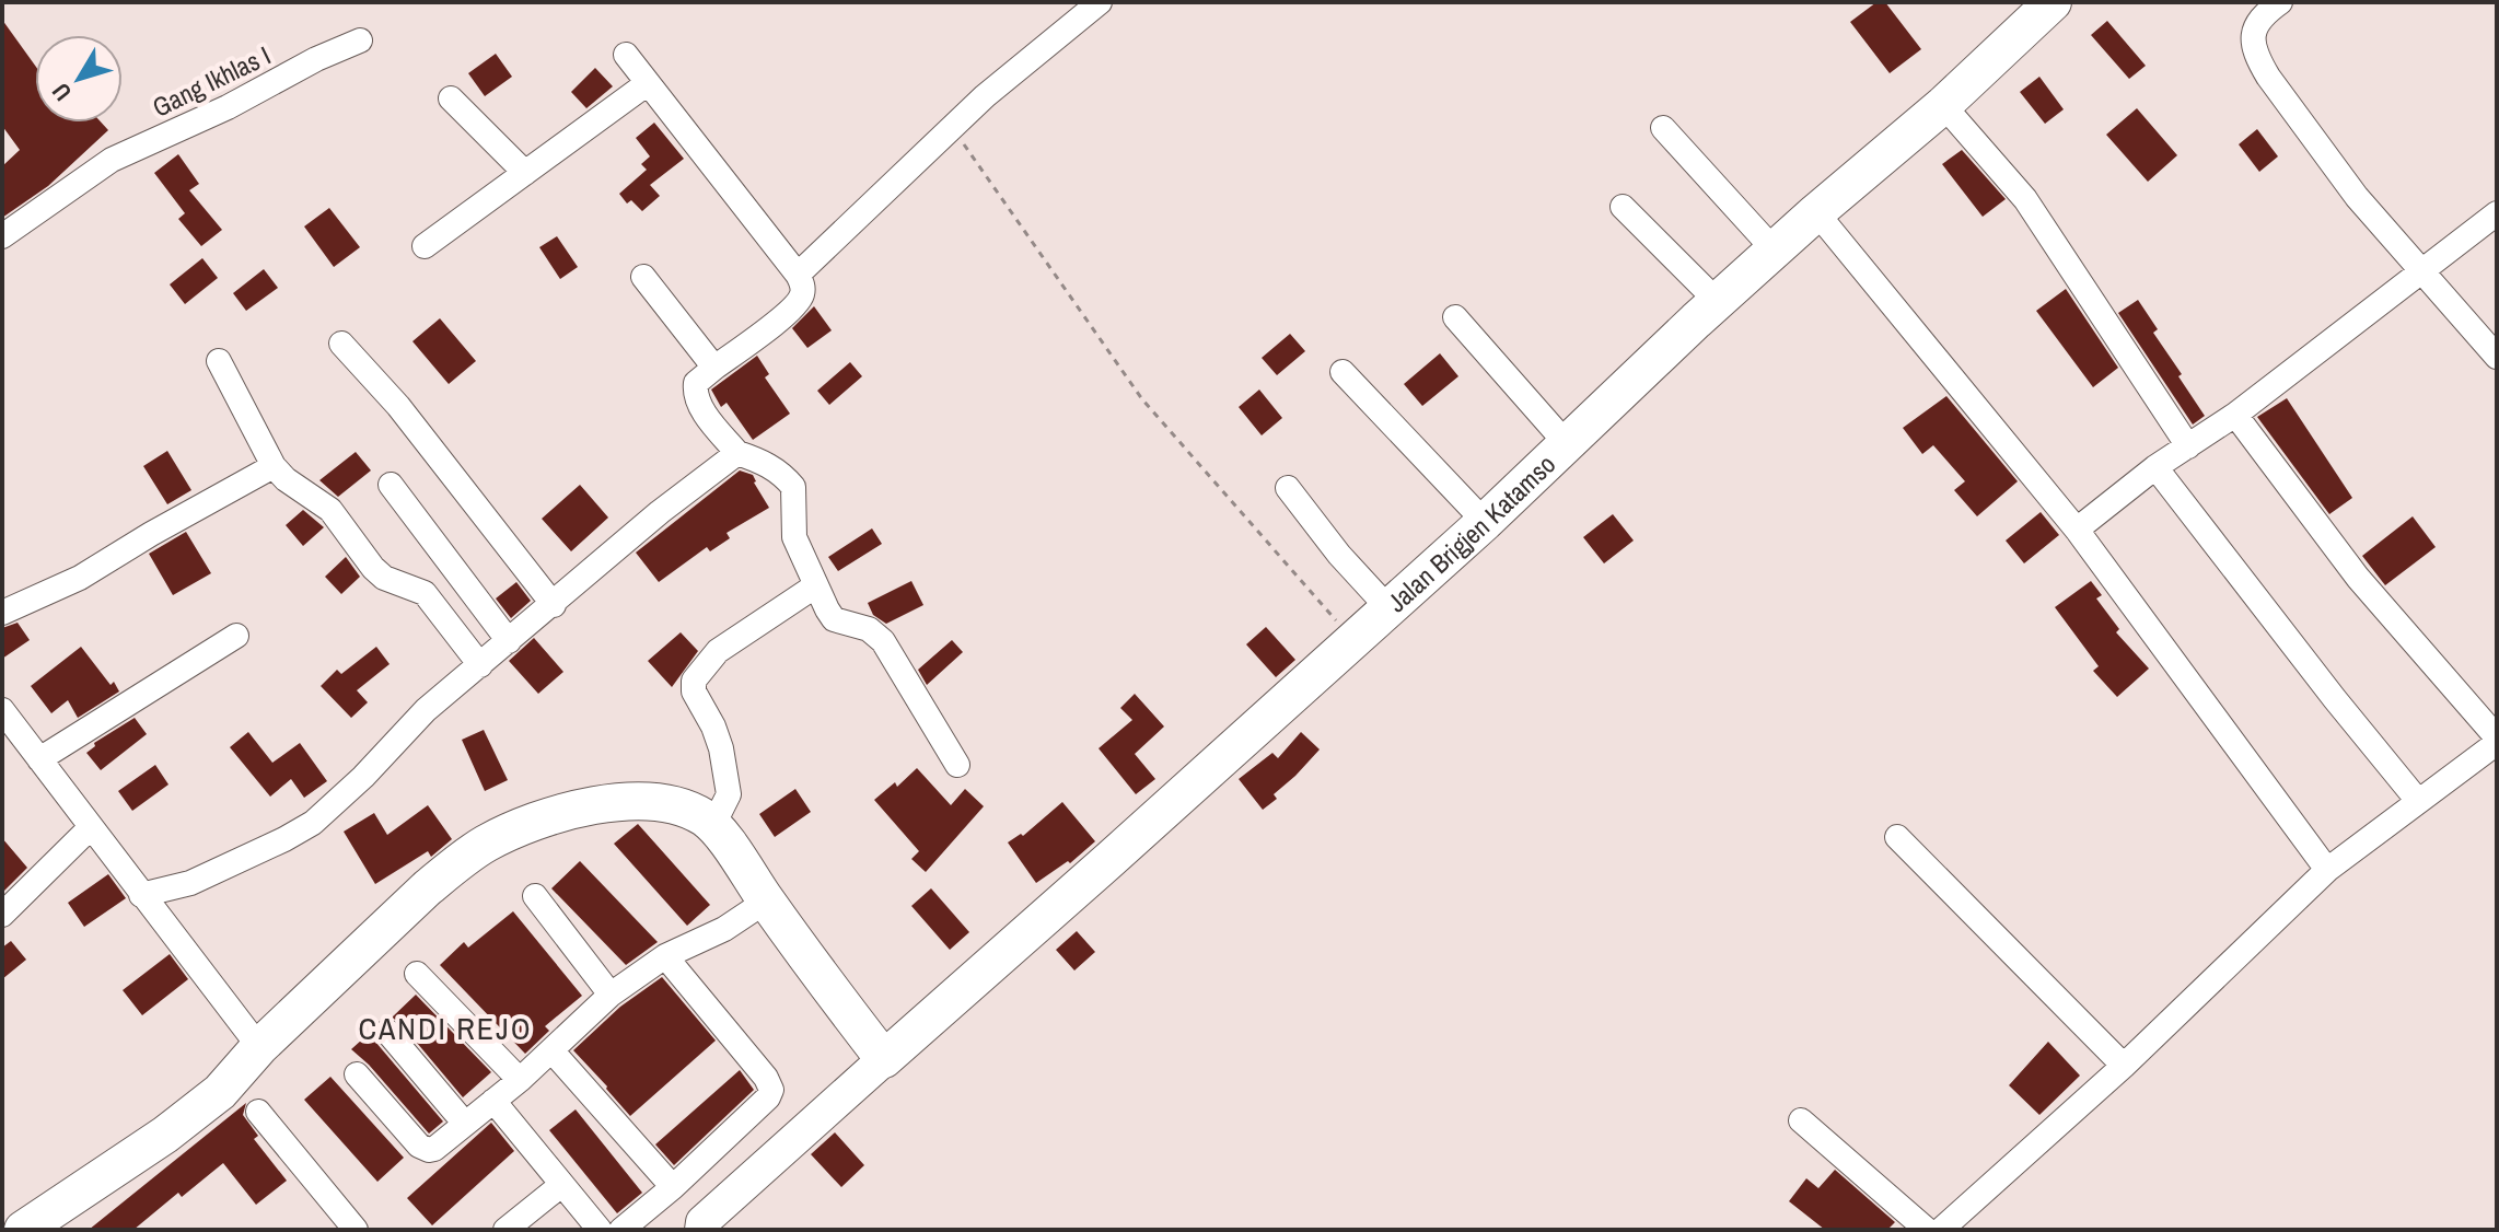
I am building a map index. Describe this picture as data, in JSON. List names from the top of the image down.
{
  "streets": {
    "main road": ["Jalan Brigjen Katamso"],
    "street": ["Gang Ikhlas I"]
  },
  "districts": ["CANDI REJO"],
  "north": "bottom left"
}
